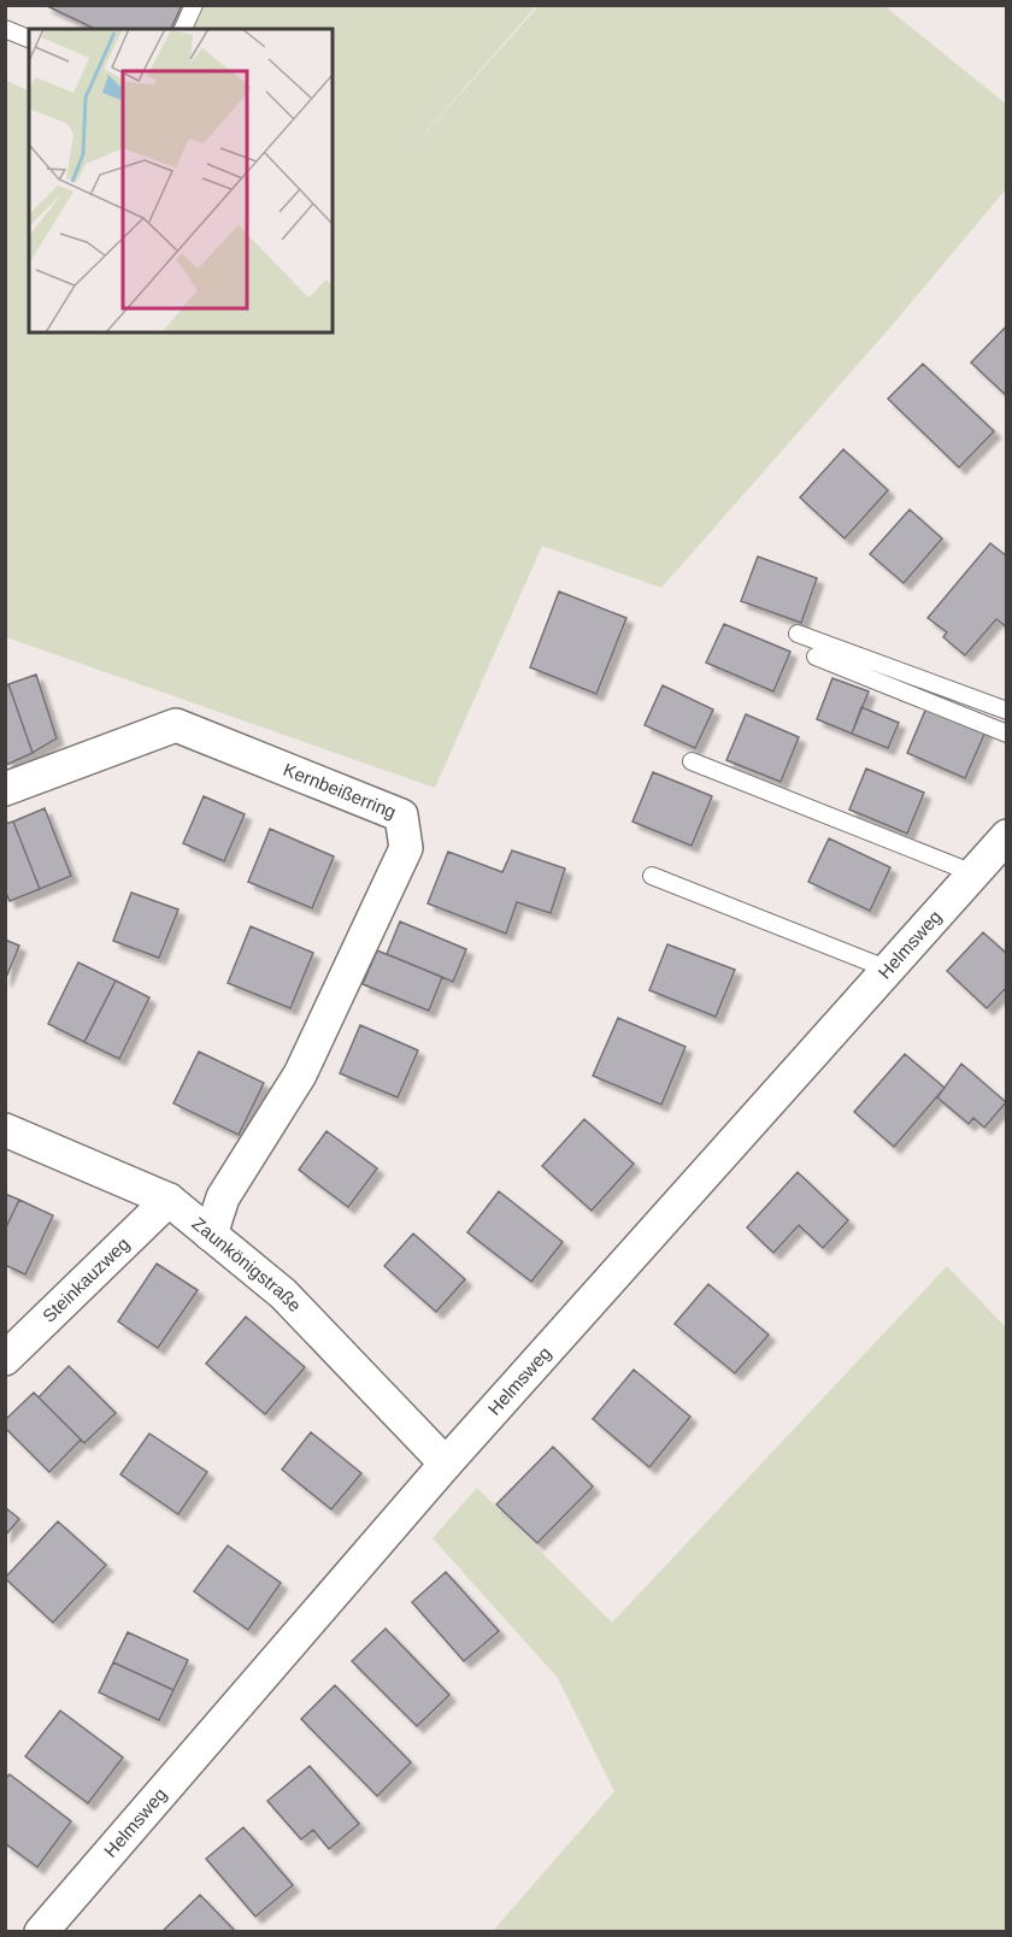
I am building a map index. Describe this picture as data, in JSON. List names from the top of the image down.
{
  "streets": {
    "street": [
      "Kernbeißerring",
      "Helmsweg",
      "Zaunkönigstraße",
      "Steinkauzweg"
    ]
  },
  "crossings": [
    ["Kernbeißerring", "Zaunkönigstraße"],
    ["Helmsweg", "Zaunkönigstraße"],
    ["Zaunkönigstraße", "Steinkauzweg"]
  ]
}
